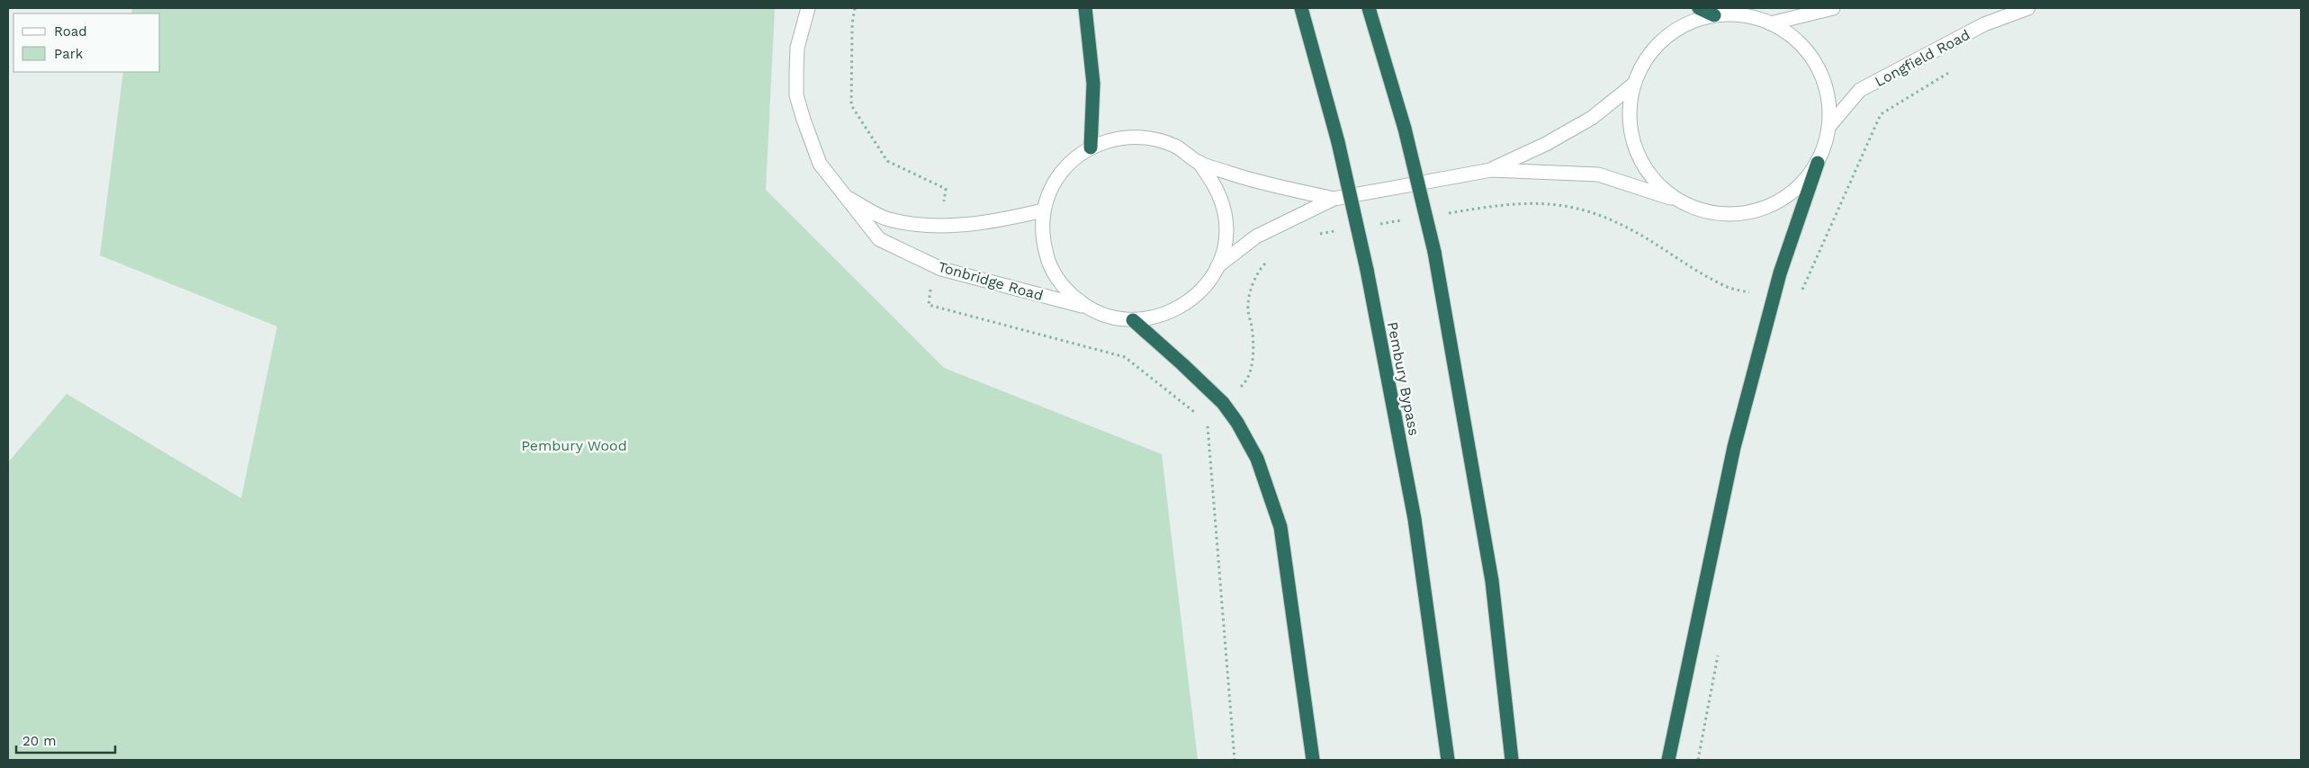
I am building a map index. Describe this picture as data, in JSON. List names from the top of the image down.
{
  "streets": {
    "highway": ["Pembury Bypass"],
    "street": ["Longfield Road", "Tonbridge Road"]
  },
  "parks": ["Pembury Wood"],
  "legend": ["Road", "Park"],
  "scale_bar": "20 m"
}
